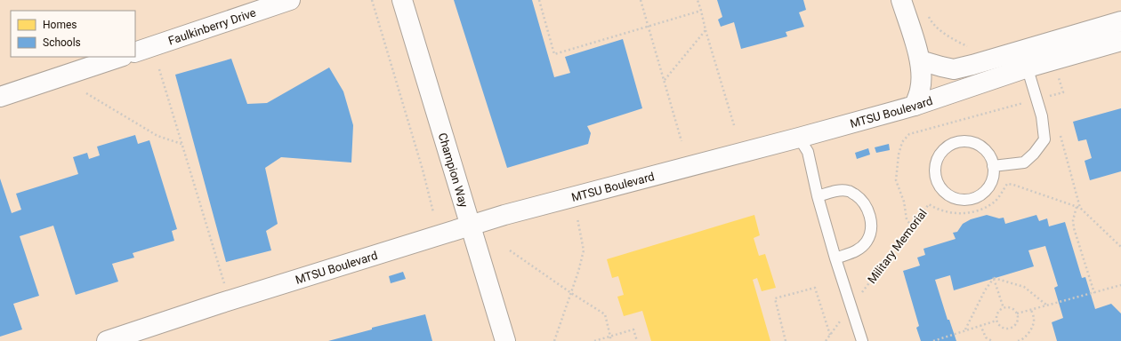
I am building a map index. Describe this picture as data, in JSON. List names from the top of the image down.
{
  "streets": {
    "street": ["Faulkinberry Drive", "MTSU Boulevard", "Champion Way"],
    "path": ["Military Memorial"]
  },
  "crossings": [
    ["MTSU Boulevard", "Champion Way"]
  ],
  "legend": ["Homes", "Schools"]
}
